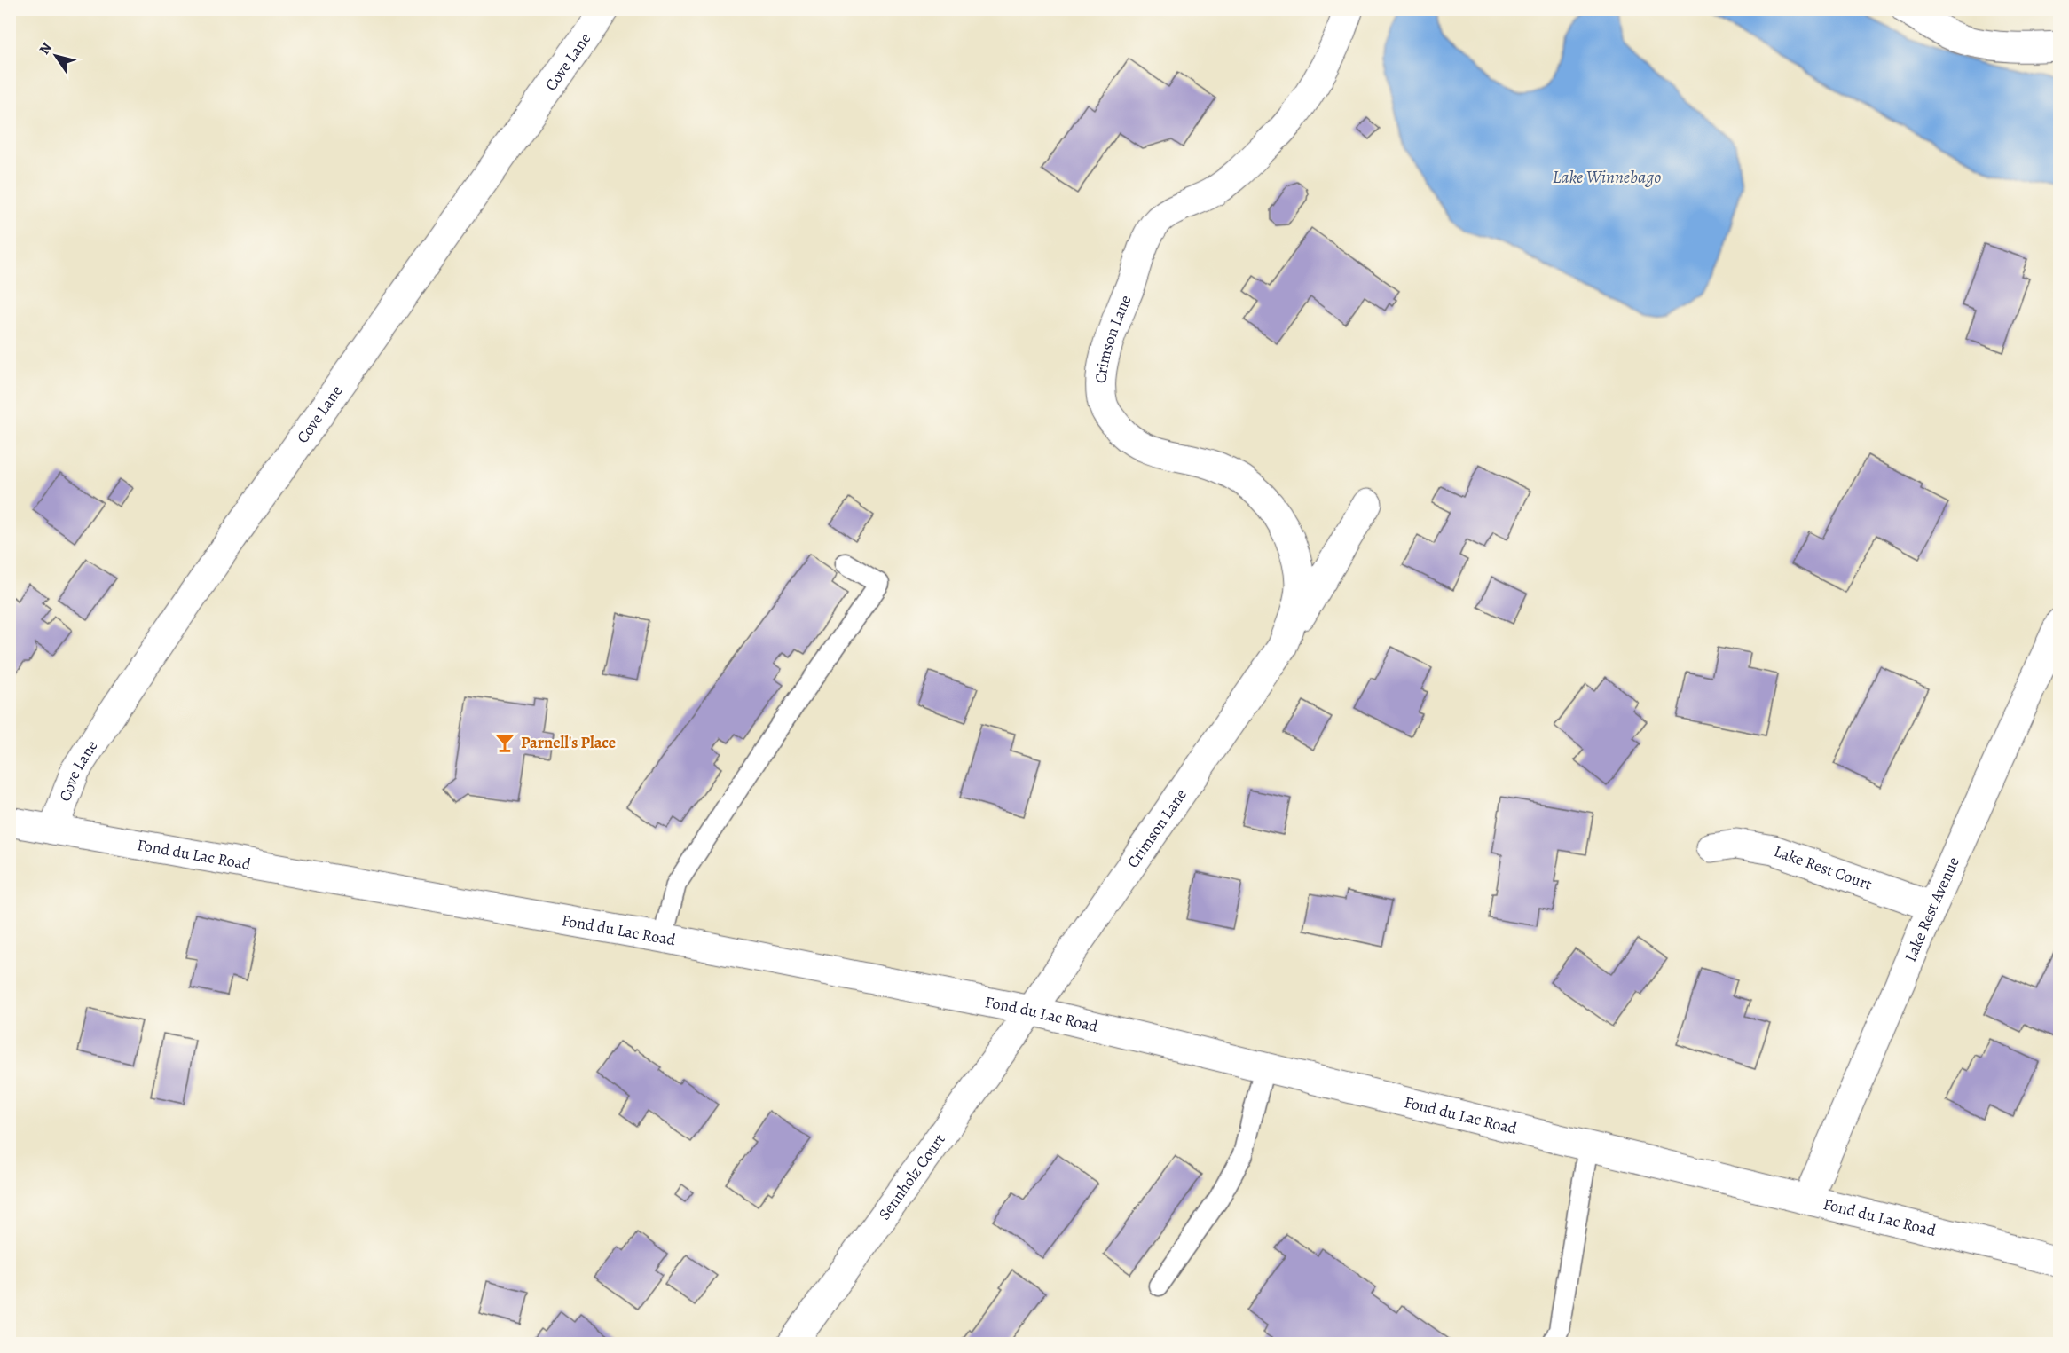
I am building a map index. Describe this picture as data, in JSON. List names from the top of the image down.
{
  "streets": {
    "street": [
      "Cove Lane",
      "Crimson Lane",
      "Fond du Lac Road",
      "Lake Rest Court",
      "Lake Rest Avenue",
      "Sennholz Court"
    ]
  },
  "crossings": [
    ["Cove Lane", "Fond du Lac Road"],
    ["Crimson Lane", "Fond du Lac Road"],
    ["Crimson Lane", "Sennholz Court"],
    ["Fond du Lac Road", "Lake Rest Avenue"],
    ["Fond du Lac Road", "Sennholz Court"],
    ["Lake Rest Court", "Lake Rest Avenue"]
  ],
  "water": ["Lake Winnebago"],
  "places": {
    "bar": ["Parnell's Place"]
  },
  "north": "top left"
}
